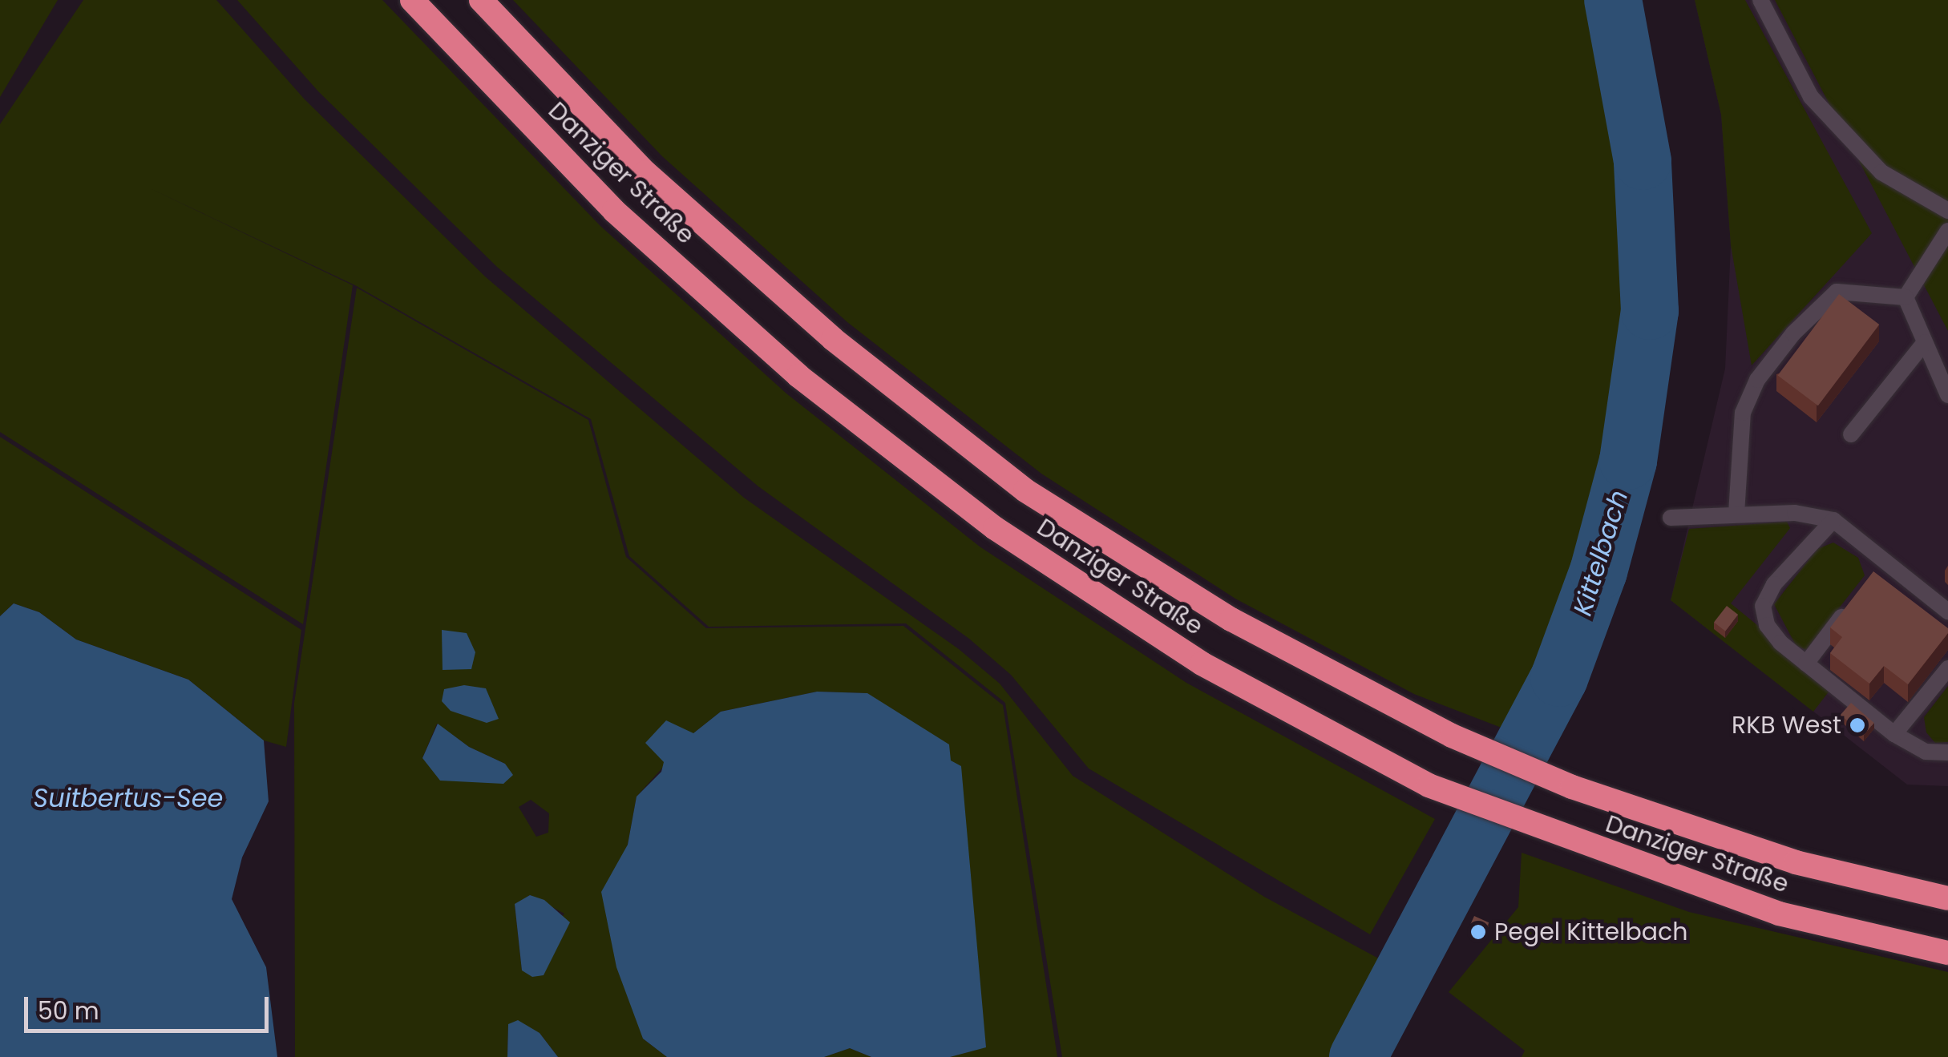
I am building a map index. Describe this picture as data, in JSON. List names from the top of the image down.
{
  "streets": {
    "highway": ["Danziger Straße"]
  },
  "water": ["Kittelbach", "Suitbertus-See"],
  "places": ["RKB West", "Pegel Kittelbach"],
  "scale_bar": "50 m"
}
